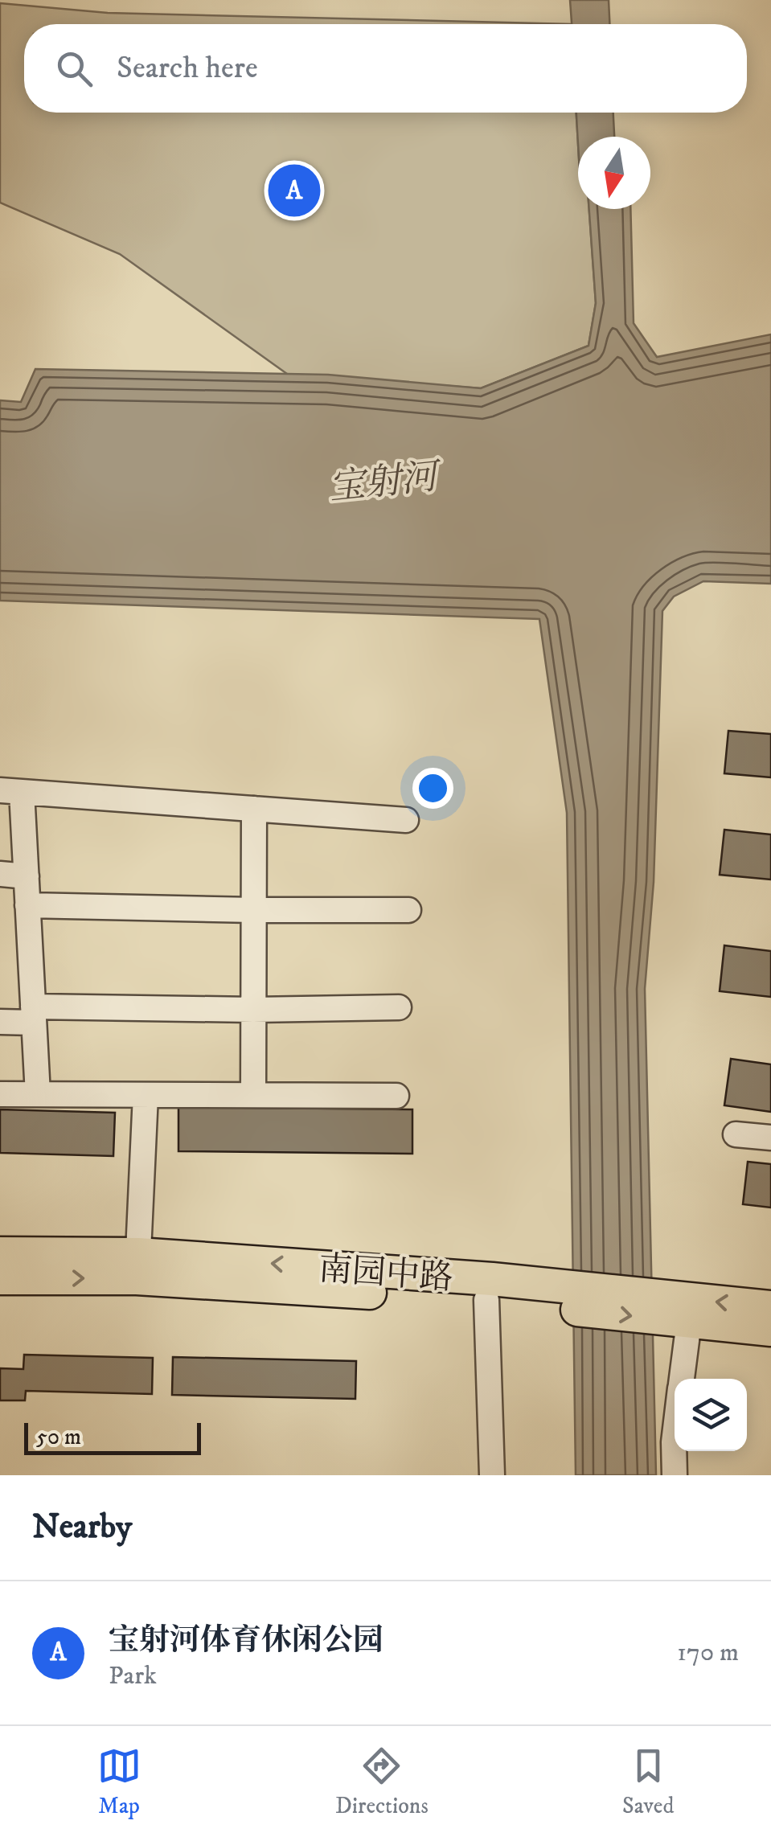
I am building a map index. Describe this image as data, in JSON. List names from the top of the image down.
{
  "streets": {
    "main road": ["南园中路"]
  },
  "water": ["宝射河"],
  "scale_bar": "50 m",
  "north": "bottom",
  "page": {
    "search": "Search here",
    "pins": "A",
    "scale": "50 m",
    "heading": "Nearby",
    "list": [
      {
        "mark": "A",
        "name": "宝射河体育休闲公园",
        "note": "Park",
        "value": "170 m"
      }
    ],
    "nav": ["Map", "Directions", "Saved"]
  }
}
